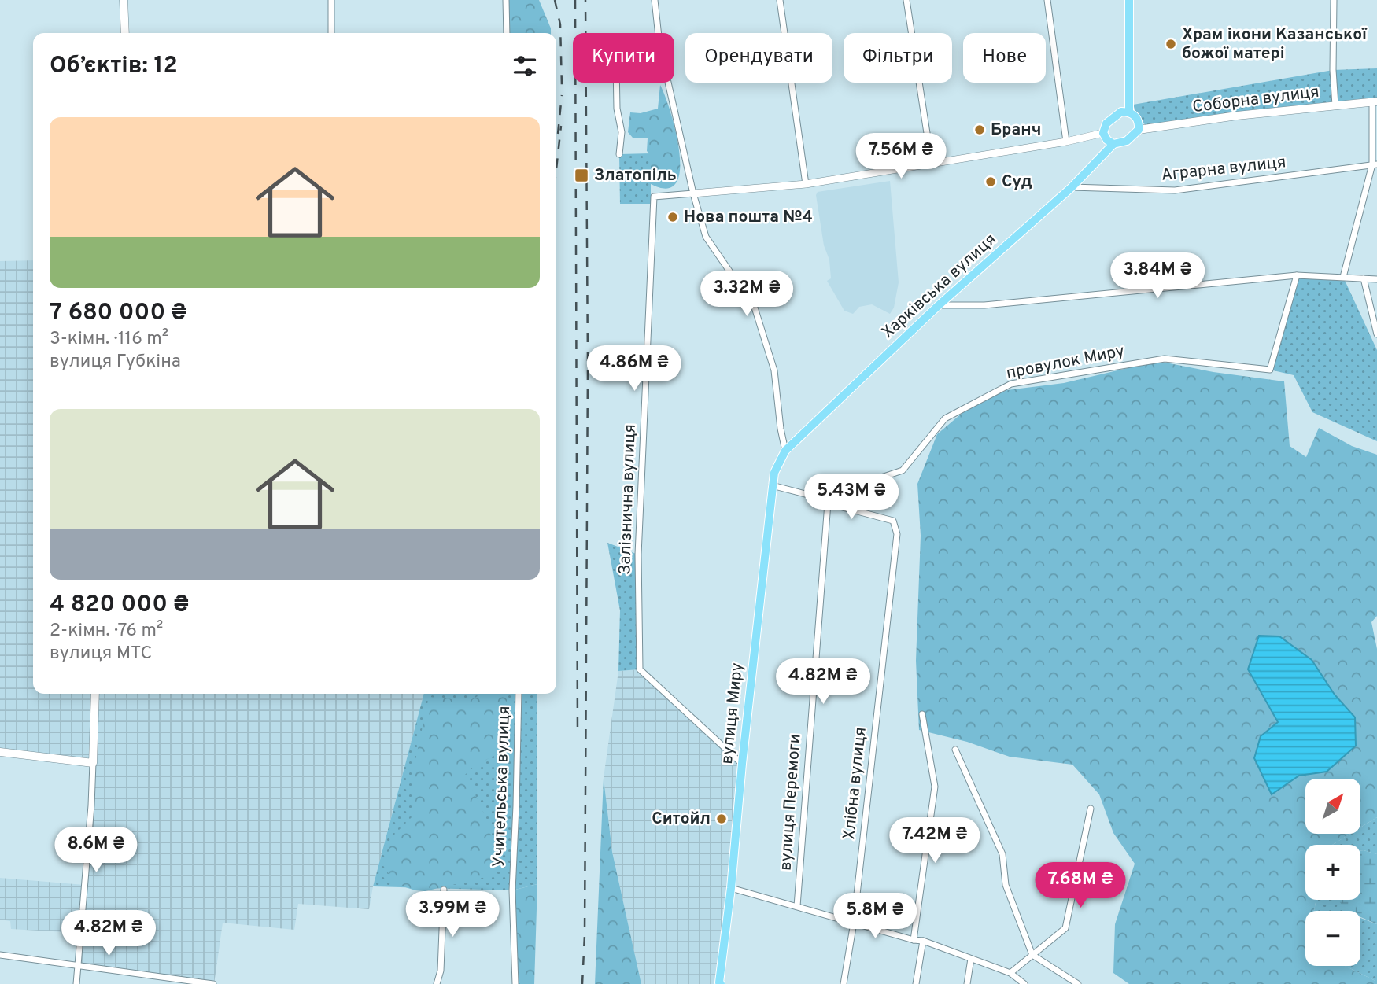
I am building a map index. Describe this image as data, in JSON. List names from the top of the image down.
{
  "streets": {
    "main road": ["Соборна вулиця", "Харківська вулиця", "вулиця Миру"],
    "street": [
      "Аграрна вулиця",
      "провулок Миру",
      "Залізнична вулиця",
      "Хлібна вулиця",
      "Учительська вулиця",
      "вулиця Перемоги"
    ]
  },
  "crossings": [
    ["Соборна вулиця", "Харківська вулиця"],
    ["Аграрна вулиця", "Харківська вулиця"],
    ["Харківська вулиця", "вулиця Миру"],
    ["Залізнична вулиця", "вулиця Миру"],
    ["Хлібна вулиця", "вулиця Перемоги"]
  ],
  "places": {
    "other": [
      "Храм ікони Казанської божої матері",
      "Бранч",
      "Суд",
      "Нова пошта №4",
      "Ситойл"
    ],
    "transit": ["Златопіль"]
  },
  "north": "top right",
  "page": {
    "chip": [
      "Купити",
      "Орендувати",
      "Фільтри",
      "Нове"
    ],
    "heading": "Об’єктів: 12",
    "list": [
      {
        "name": "7 680 000 ₴",
        "note": "3-кімн. · 116 m² · вулиця Губкіна"
      },
      {
        "name": "4 820 000 ₴",
        "note": "2-кімн. · 76 m² · вулиця МТС"
      }
    ],
    "price": [
      "7.56M ₴",
      "3.84M ₴",
      "3.32M ₴",
      "4.86M ₴",
      "5.43M ₴",
      "4.82M ₴",
      "7.42M ₴",
      "8.6M ₴",
      "7.68M ₴",
      "3.99M ₴",
      "5.8M ₴",
      "4.82M ₴"
    ],
    "map_buttons": ["+", "−"]
  }
}
